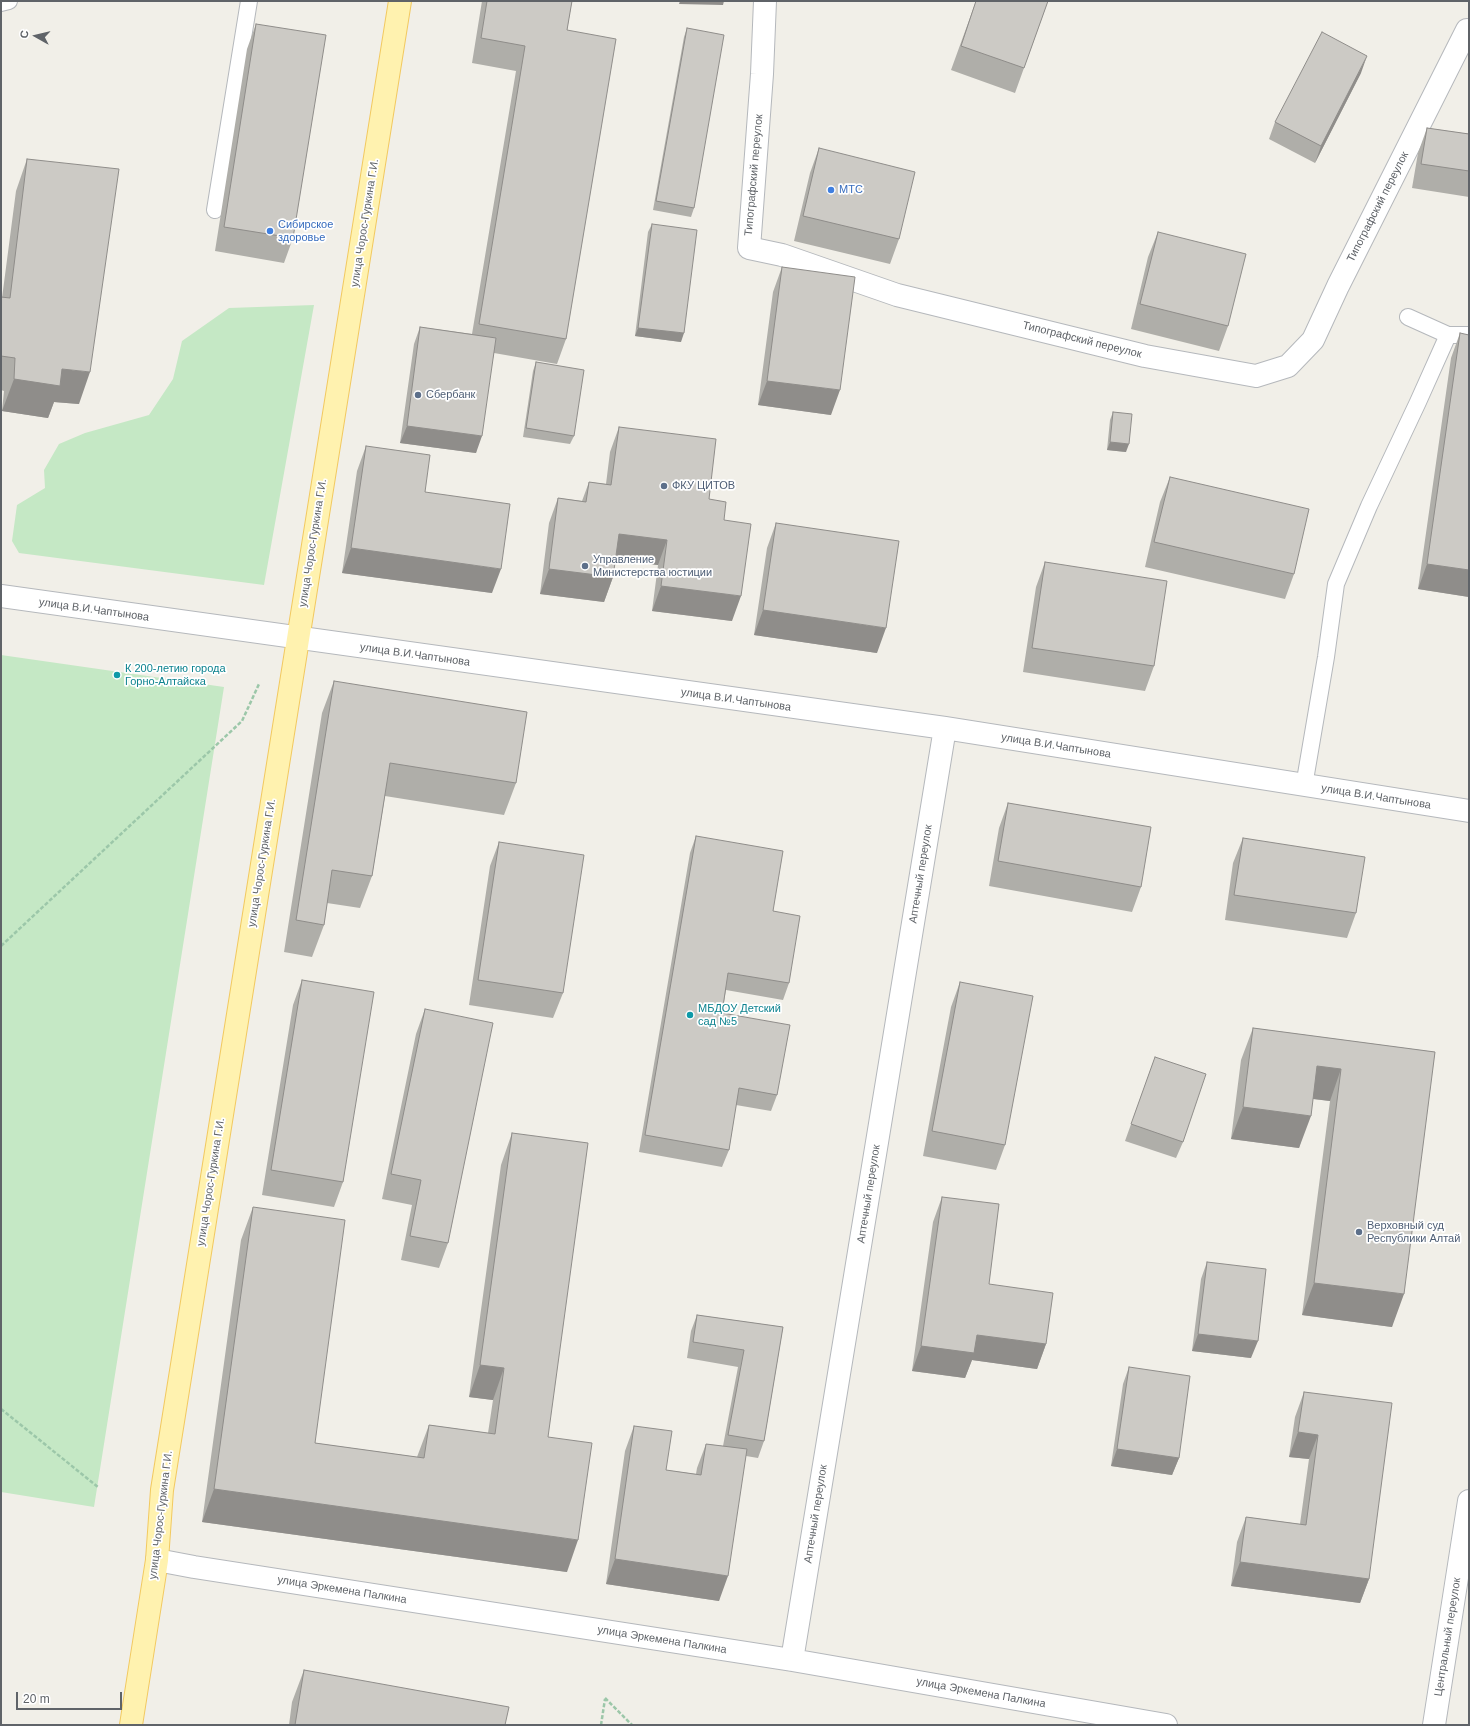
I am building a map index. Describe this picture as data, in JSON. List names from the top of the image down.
{
  "streets": {
    "main road": ["улица Чорос-Гуркина Г.И."],
    "street": [
      "Типографский переулок",
      "улица В.И.Чаптынова",
      "Аптечный переулок",
      "улица Эркемена Палкина",
      "Центральный переулок"
    ]
  },
  "crossings": [
    ["улица Чорос-Гуркина Г.И.", "улица В.И.Чаптынова"],
    ["улица Чорос-Гуркина Г.И.", "улица Эркемена Палкина"],
    ["улица В.И.Чаптынова", "Аптечный переулок"],
    ["Аптечный переулок", "улица Эркемена Палкина"]
  ],
  "places": [
    "МТС",
    "Сибирское здоровье",
    "Сбербанк",
    "ФКУ ЦИТОВ",
    "Управление Министерства юстиции",
    "К 200-летию города Горно-Алтайска",
    "МБДОУ Детский сад №5",
    "Верховный суд Республики Алтай"
  ],
  "scale_bar": "20 m",
  "north": "left"
}
